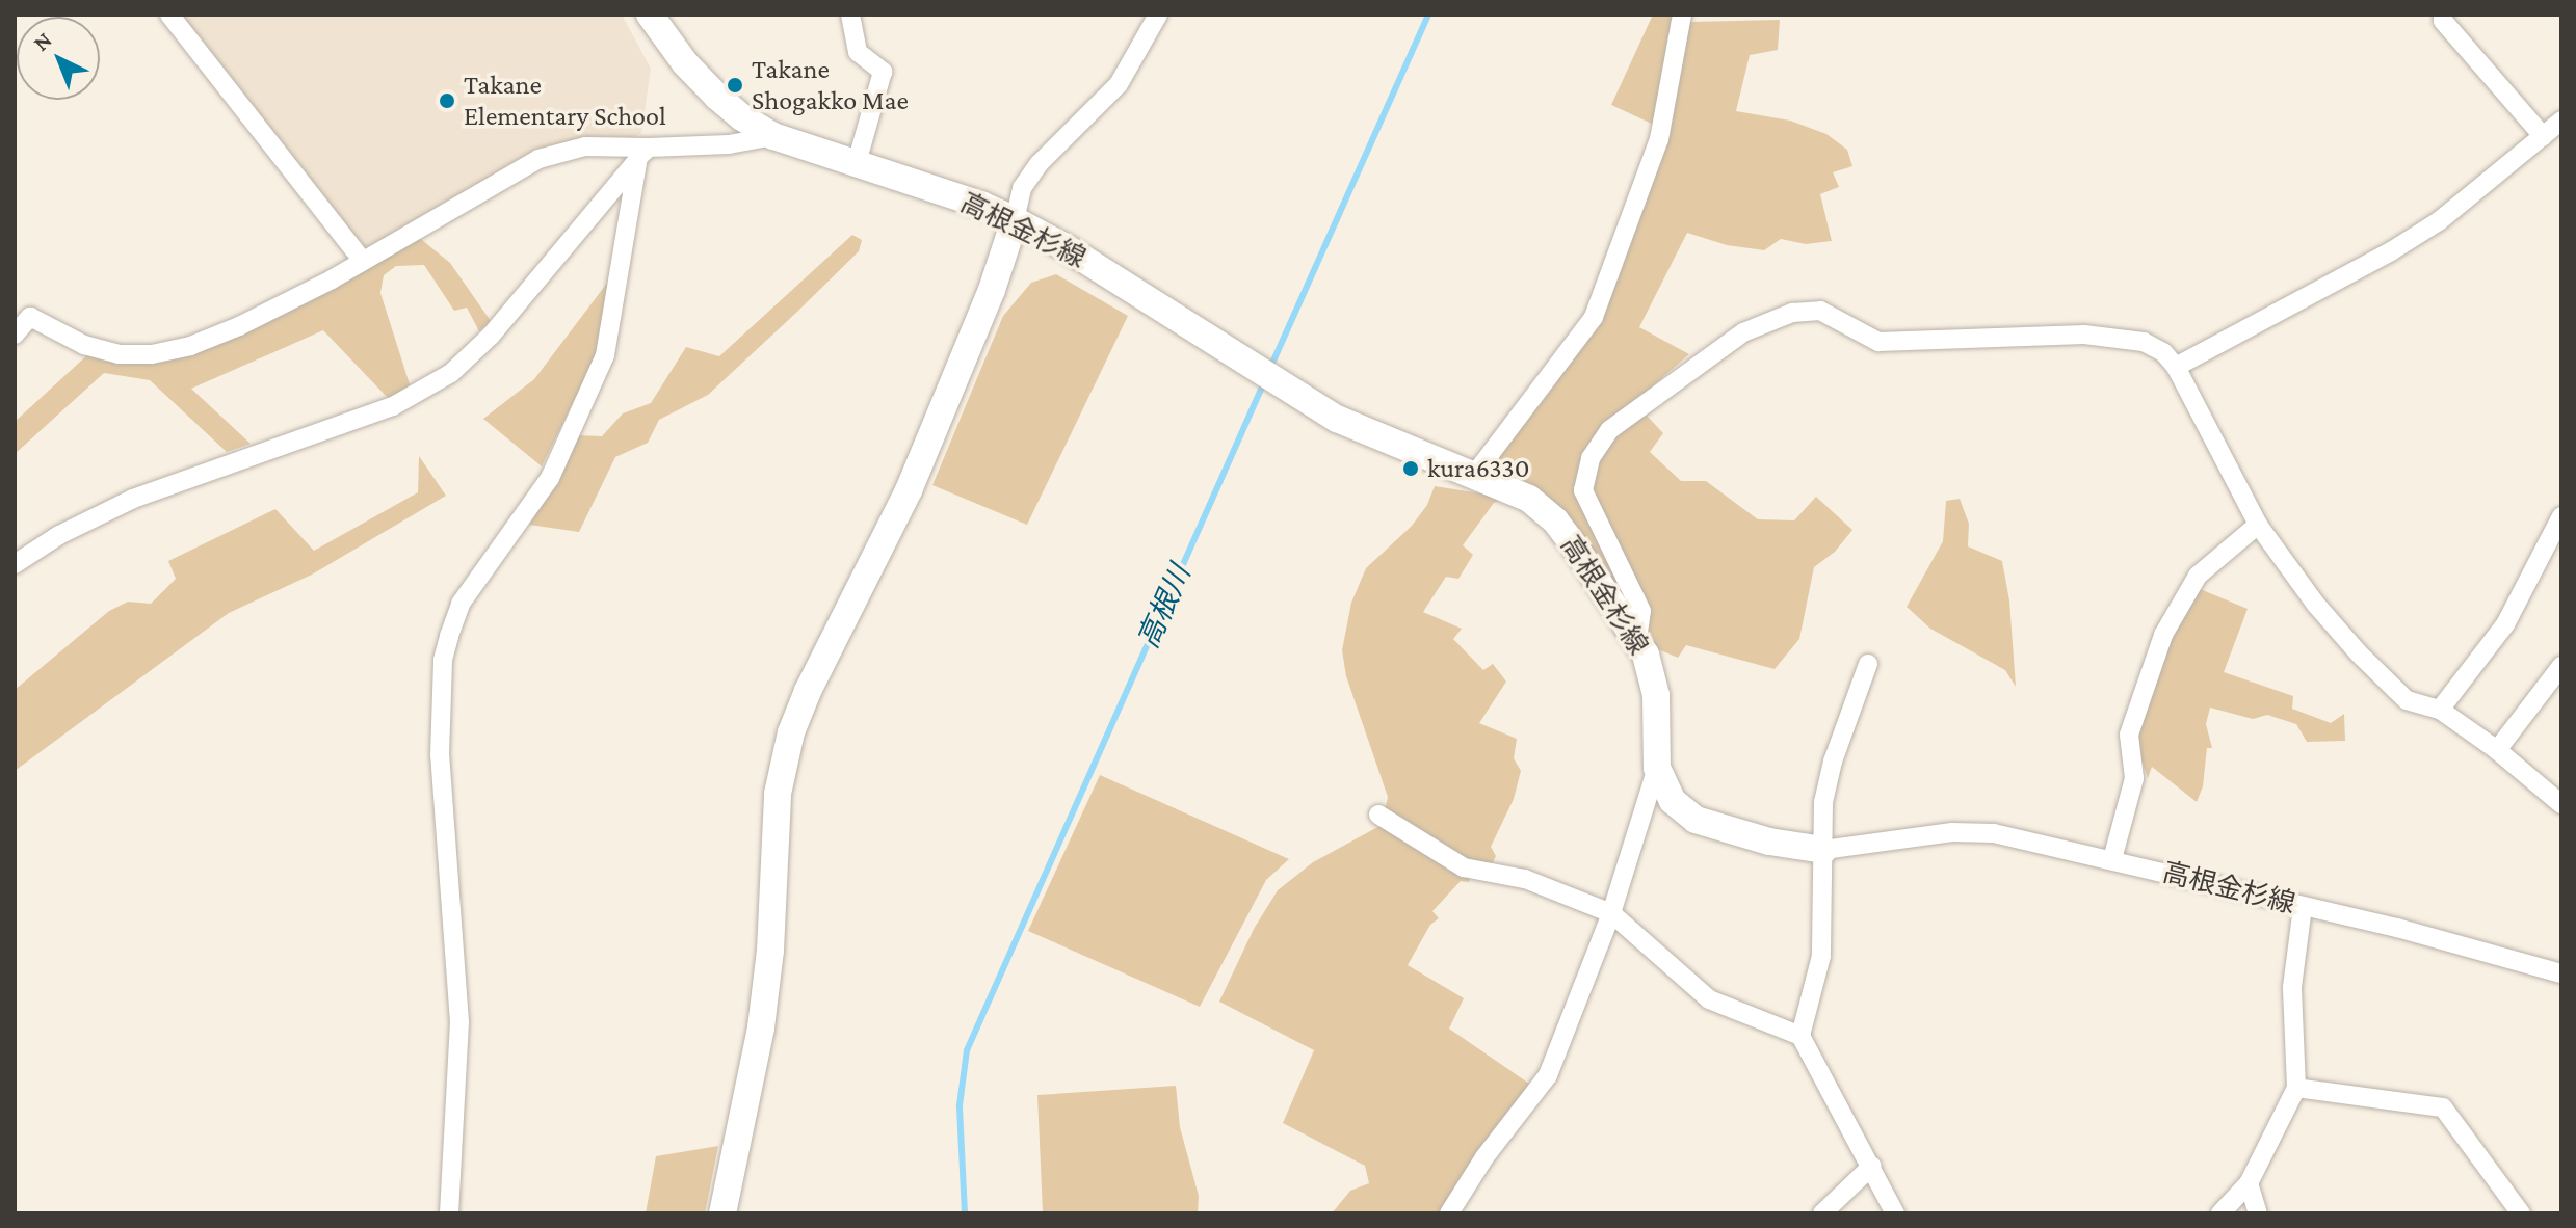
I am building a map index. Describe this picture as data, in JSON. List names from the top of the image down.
{
  "streets": {
    "street": ["高根金杉線"]
  },
  "water": ["高根川"],
  "places": ["Takane Shogakko Mae", "Takane Elementary School", "kura6330"],
  "north": "top left"
}
